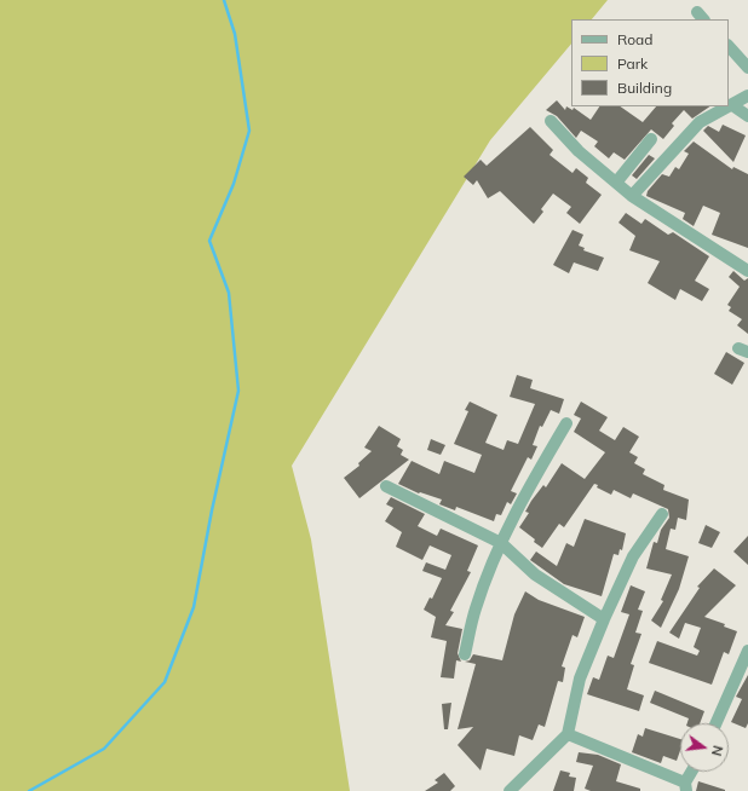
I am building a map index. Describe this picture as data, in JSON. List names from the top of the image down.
{
  "legend": ["Road", "Park", "Building"],
  "north": "right"
}
